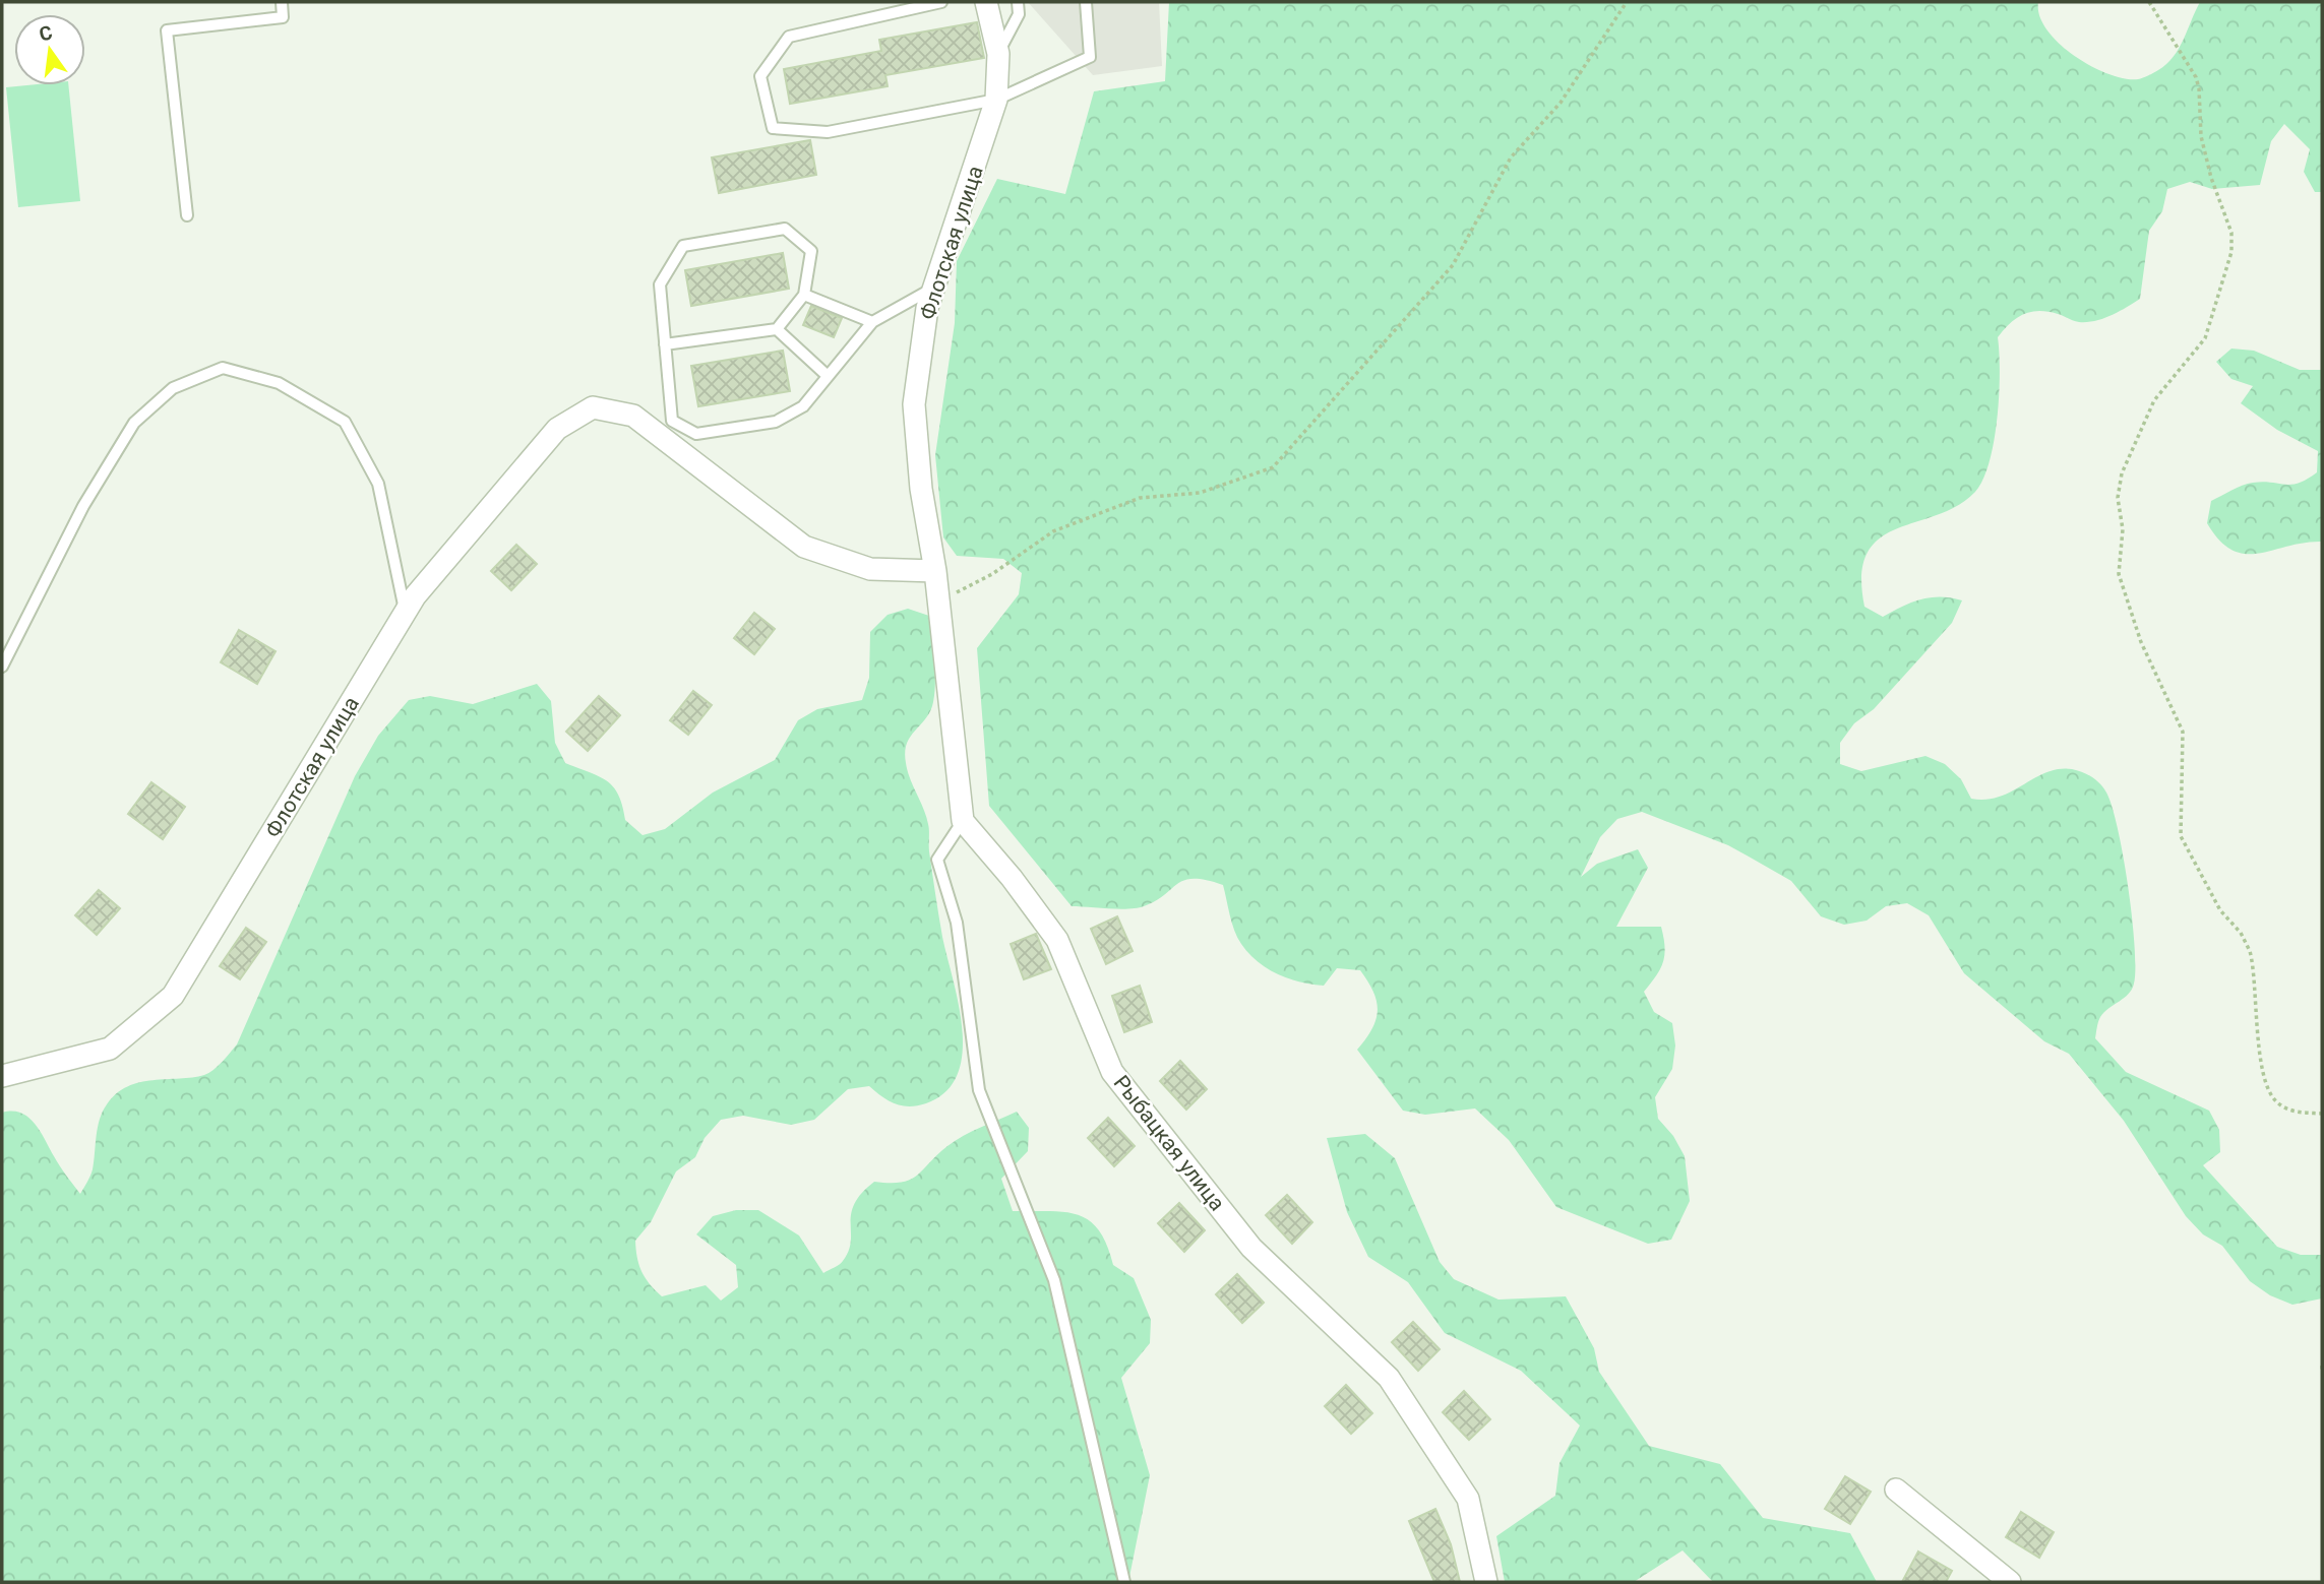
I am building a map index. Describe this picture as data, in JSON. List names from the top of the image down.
{
  "streets": {
    "street": ["Флотская улица", "Рыбацкая улица"]
  },
  "north": "top"
}
